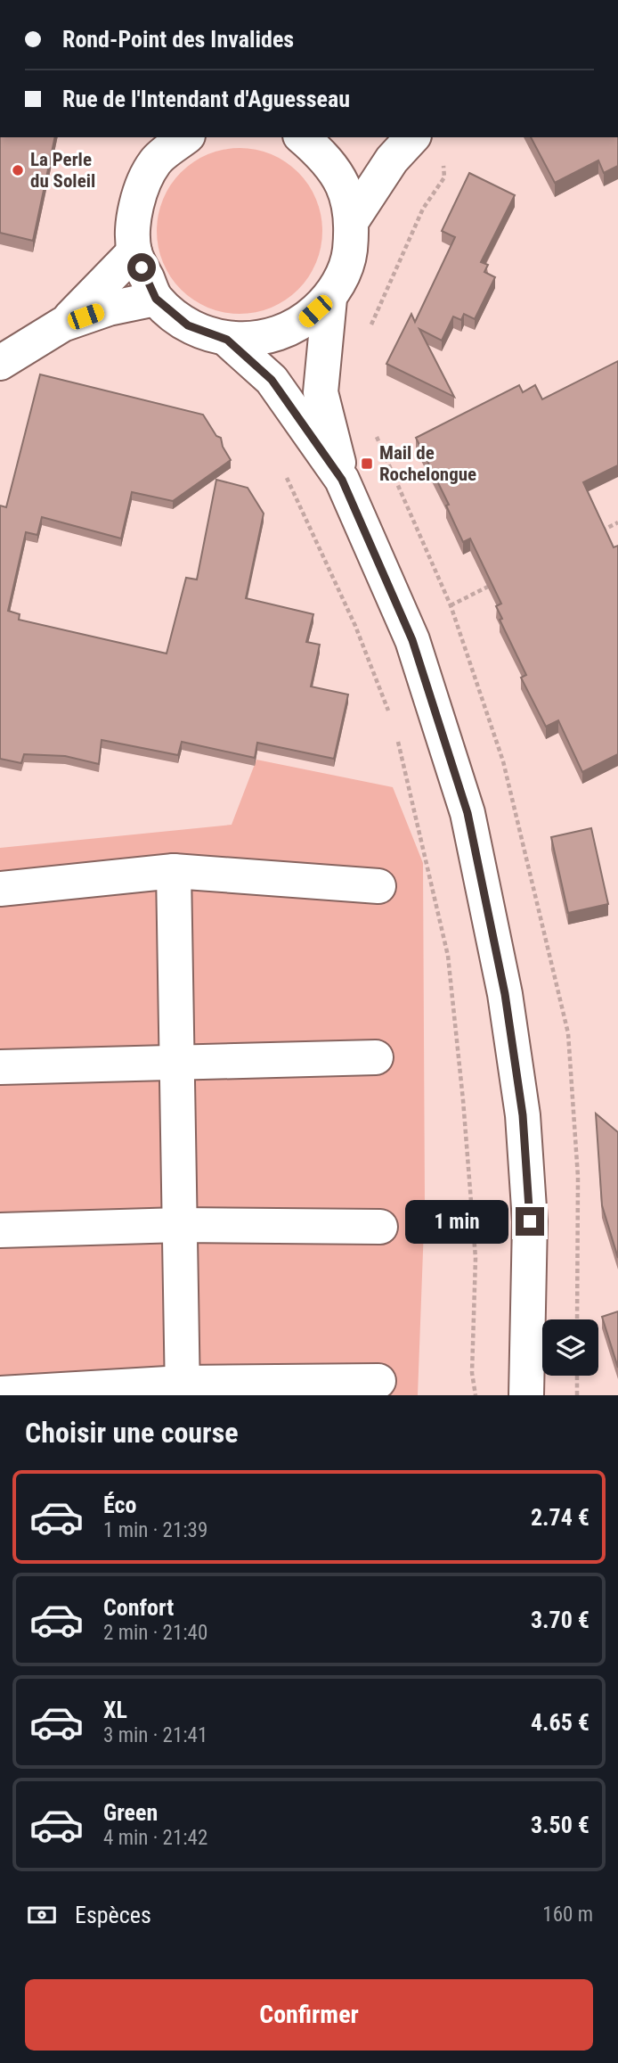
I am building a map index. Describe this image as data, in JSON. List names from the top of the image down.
{
  "places": {
    "other": ["La Perle du Soleil"],
    "transit": ["Mail de Rochelongue"]
  },
  "page": {
    "banner": ["Rond-Point des Invalides", "Rue de l'Intendant d'Aguesseau"],
    "bubble": "1 min",
    "heading": "Choisir une course",
    "list": [
      {
        "name": "Éco",
        "note": "1 min · 21:39",
        "value": "2.74 €"
      },
      {
        "name": "Confort",
        "note": "2 min · 21:40",
        "value": "3.70 €"
      },
      {
        "name": "XL",
        "note": "3 min · 21:41",
        "value": "4.65 €"
      },
      {
        "name": "Green",
        "note": "4 min · 21:42",
        "value": "3.50 €"
      }
    ],
    "pay": ["Espèces", "160 m"],
    "buttons": "Confirmer"
  }
}
